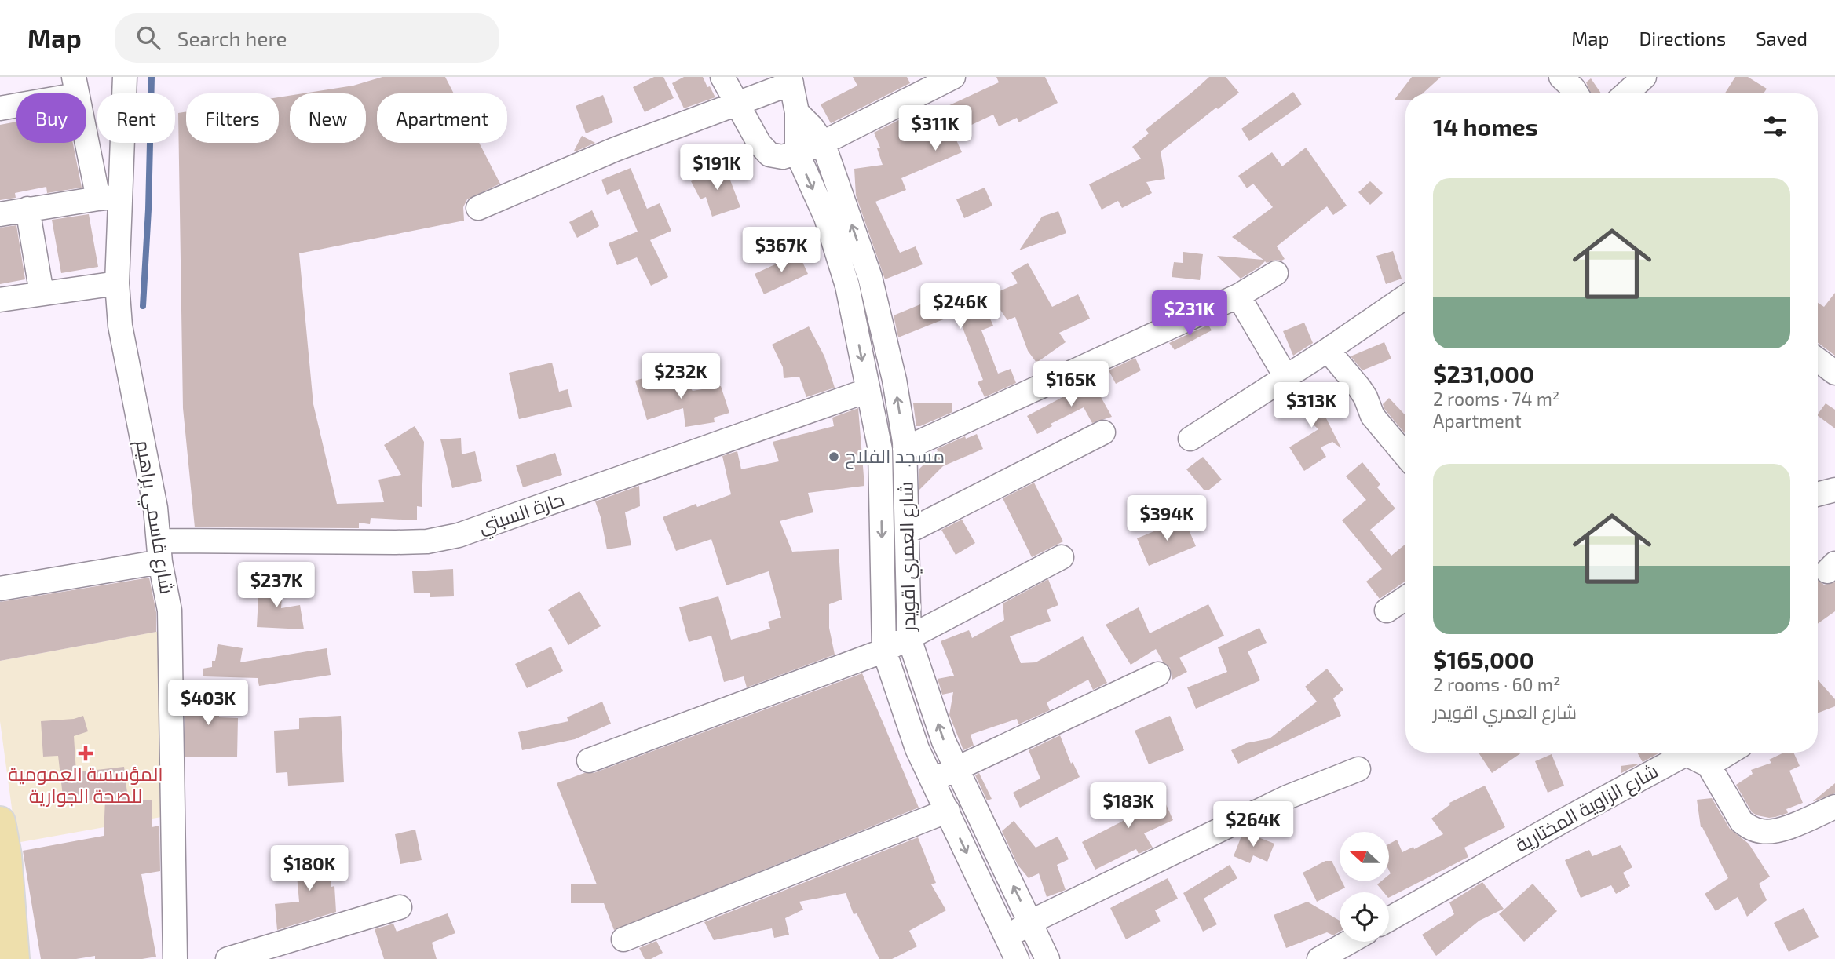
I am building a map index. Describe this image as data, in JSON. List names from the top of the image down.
{
  "streets": {
    "street": [
      "حارة السبتي",
      "شارع قاسمي براهيم",
      "شارع العمري اقويدر",
      "شارع الزاوية المختارية"
    ]
  },
  "crossings": [
    ["حارة السبتي", "شارع قاسمي براهيم"],
    ["حارة السبتي", "شارع العمري اقويدر"]
  ],
  "places": {
    "other": ["مسجد الفلاح"],
    "health": ["المؤسسة العمومية للصحة الجوارية"]
  },
  "north": "left",
  "page": {
    "header": "Map",
    "search": "Search here",
    "nav": ["Map", "Directions", "Saved"],
    "chip": [
      "Buy",
      "Rent",
      "Filters",
      "New",
      "Apartment"
    ],
    "heading": "14 homes",
    "price": [
      "$311K",
      "$191K",
      "$367K",
      "$246K",
      "$231K",
      "$232K",
      "$165K",
      "$313K",
      "$394K",
      "$237K",
      "$403K",
      "$183K",
      "$264K",
      "$180K"
    ],
    "list": [
      {
        "name": "$231,000",
        "note": "2 rooms · 74 m² · Apartment"
      },
      {
        "name": "$165,000",
        "note": "2 rooms · 60 m² · شارع العمري اقويدر"
      }
    ]
  }
}
